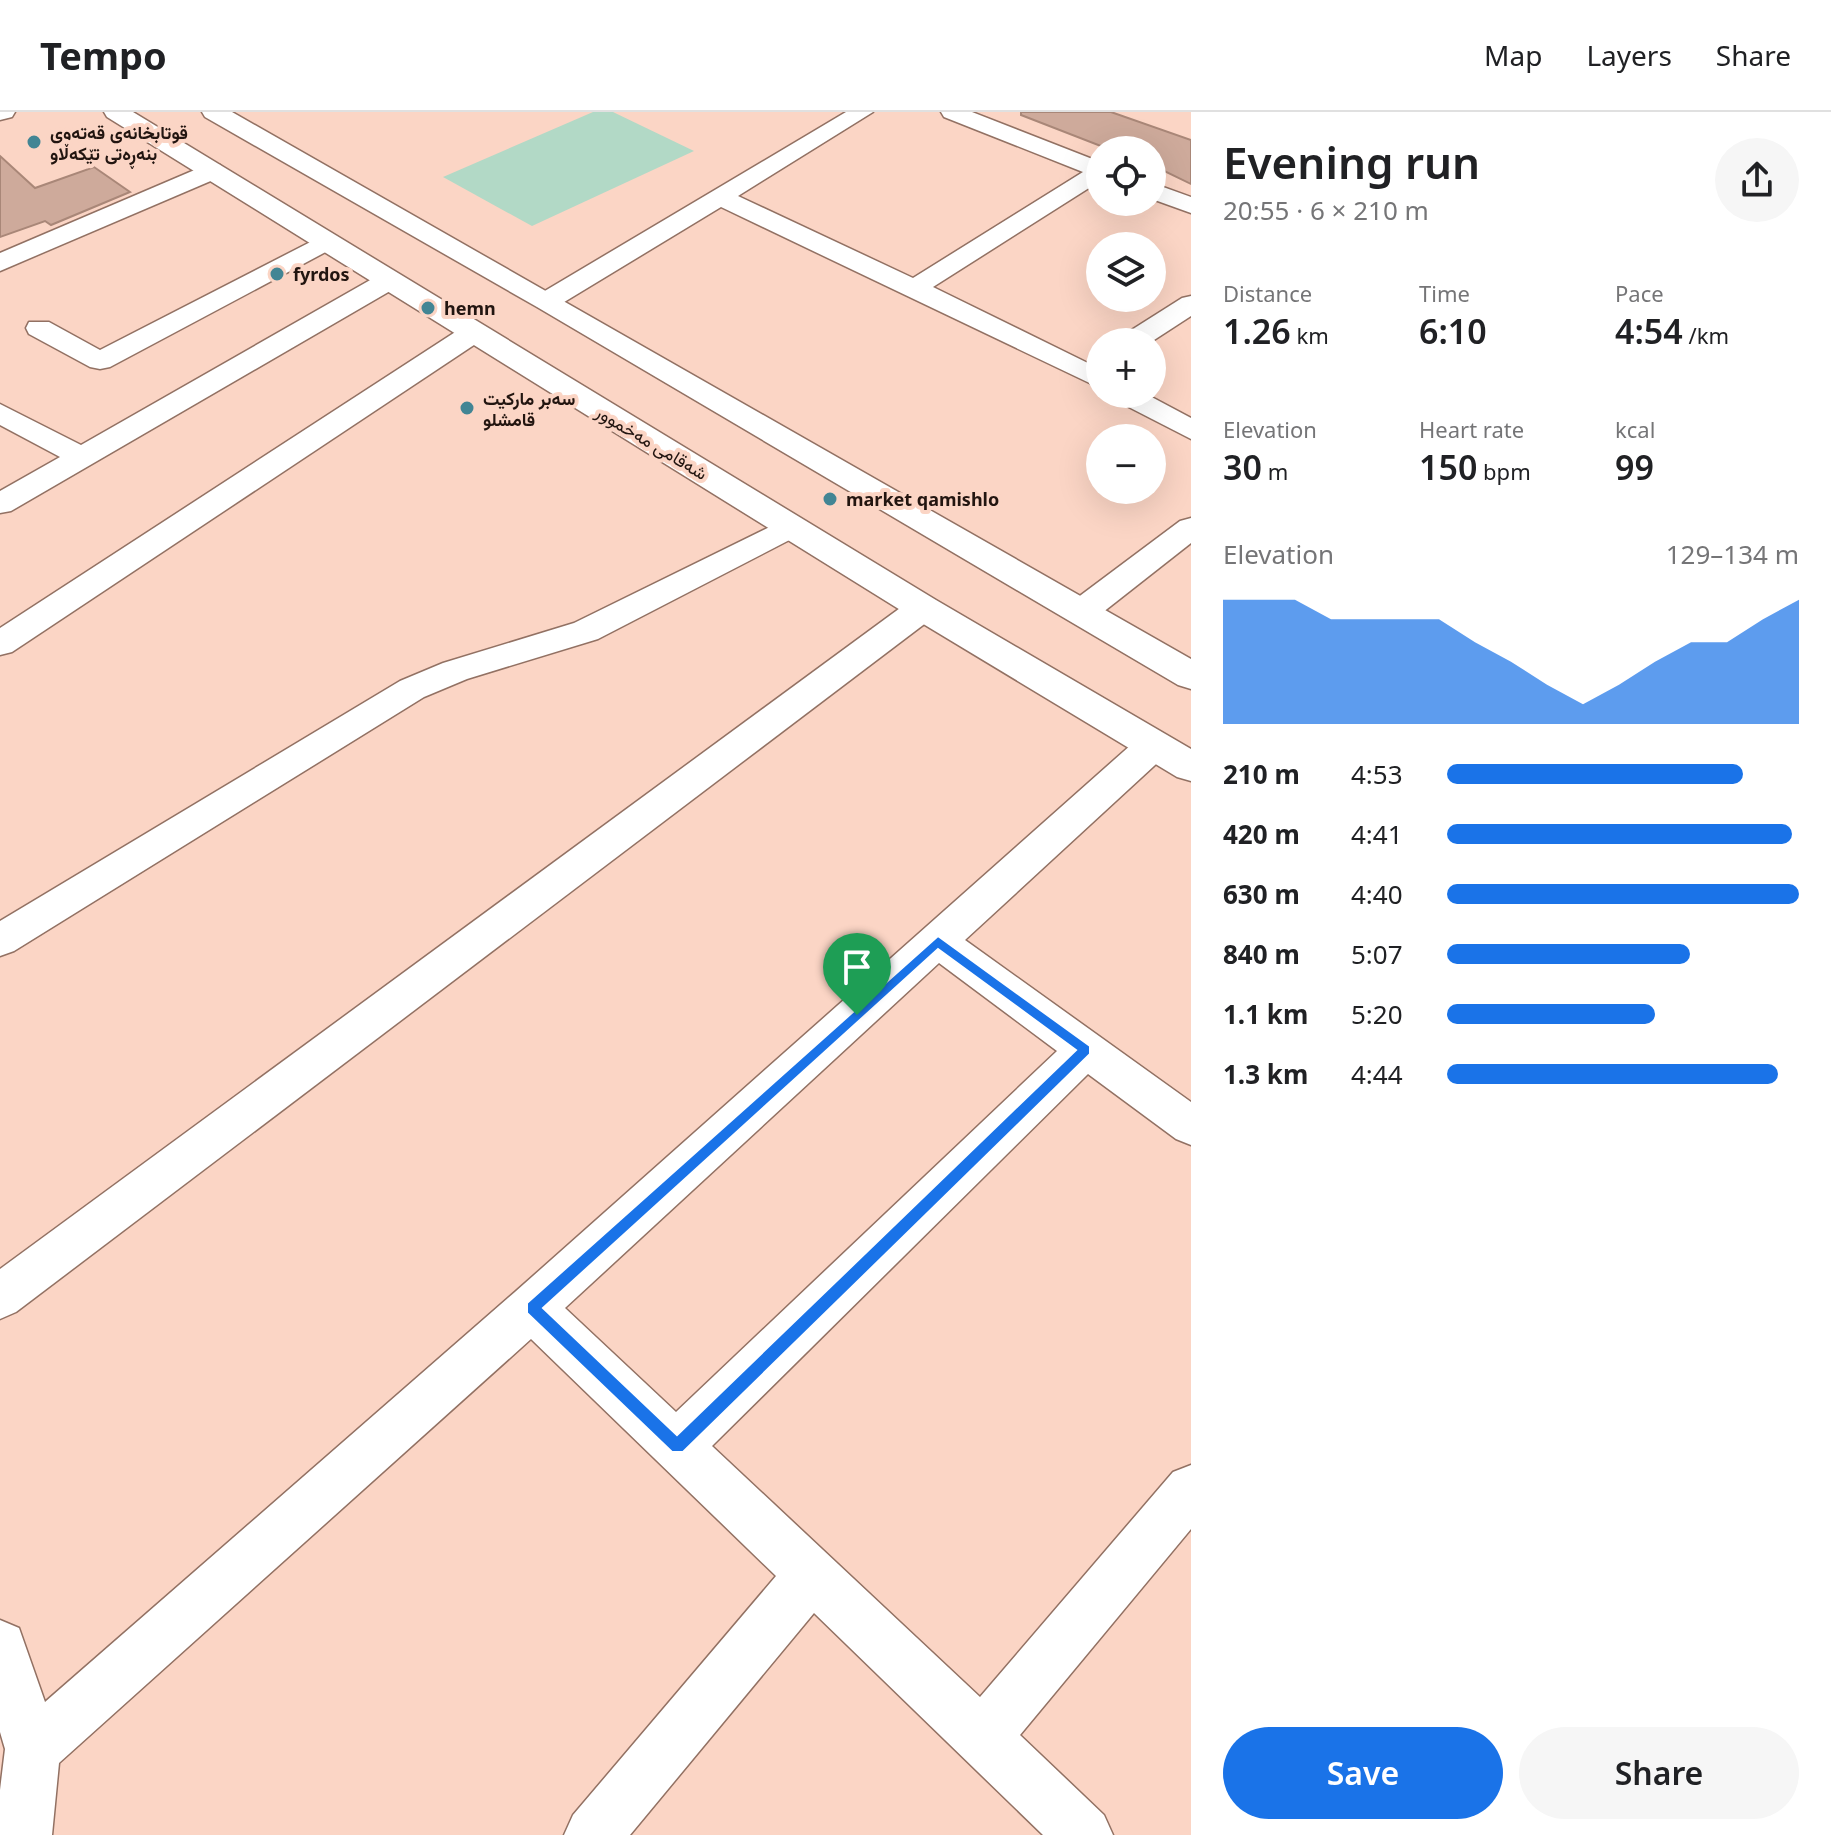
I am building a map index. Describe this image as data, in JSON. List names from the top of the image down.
{
  "streets": {
    "main road": ["شەقامی مەخموور"]
  },
  "places": [
    "قوتابخانەی قەتەوی بنەڕەتی تێکەڵاو",
    "fyrdos",
    "hemn",
    "سەبر مارکیت قامشلو",
    "market qamishlo"
  ],
  "page": {
    "header": "Tempo",
    "nav": ["Map", "Layers", "Share"],
    "heading": ["Evening run", "20:55 · 6 × 210 m"],
    "map_buttons": ["+", "−"],
    "stats": [
      ["Distance", "1.26 km"],
      ["Time", "6:10"],
      ["Pace", "4:54 /km"],
      ["Elevation", "30 m"],
      ["Heart rate", "150 bpm"],
      ["kcal", "99"]
    ],
    "chart": ["Elevation", "129–134 m"],
    "list": [
      {
        "name": "210 m",
        "note": "4:53"
      },
      {
        "name": "420 m",
        "note": "4:41"
      },
      {
        "name": "630 m",
        "note": "4:40"
      },
      {
        "name": "840 m",
        "note": "5:07"
      },
      {
        "name": "1.1 km",
        "note": "5:20"
      },
      {
        "name": "1.3 km",
        "note": "4:44"
      }
    ],
    "buttons": ["Save", "Share"]
  }
}
